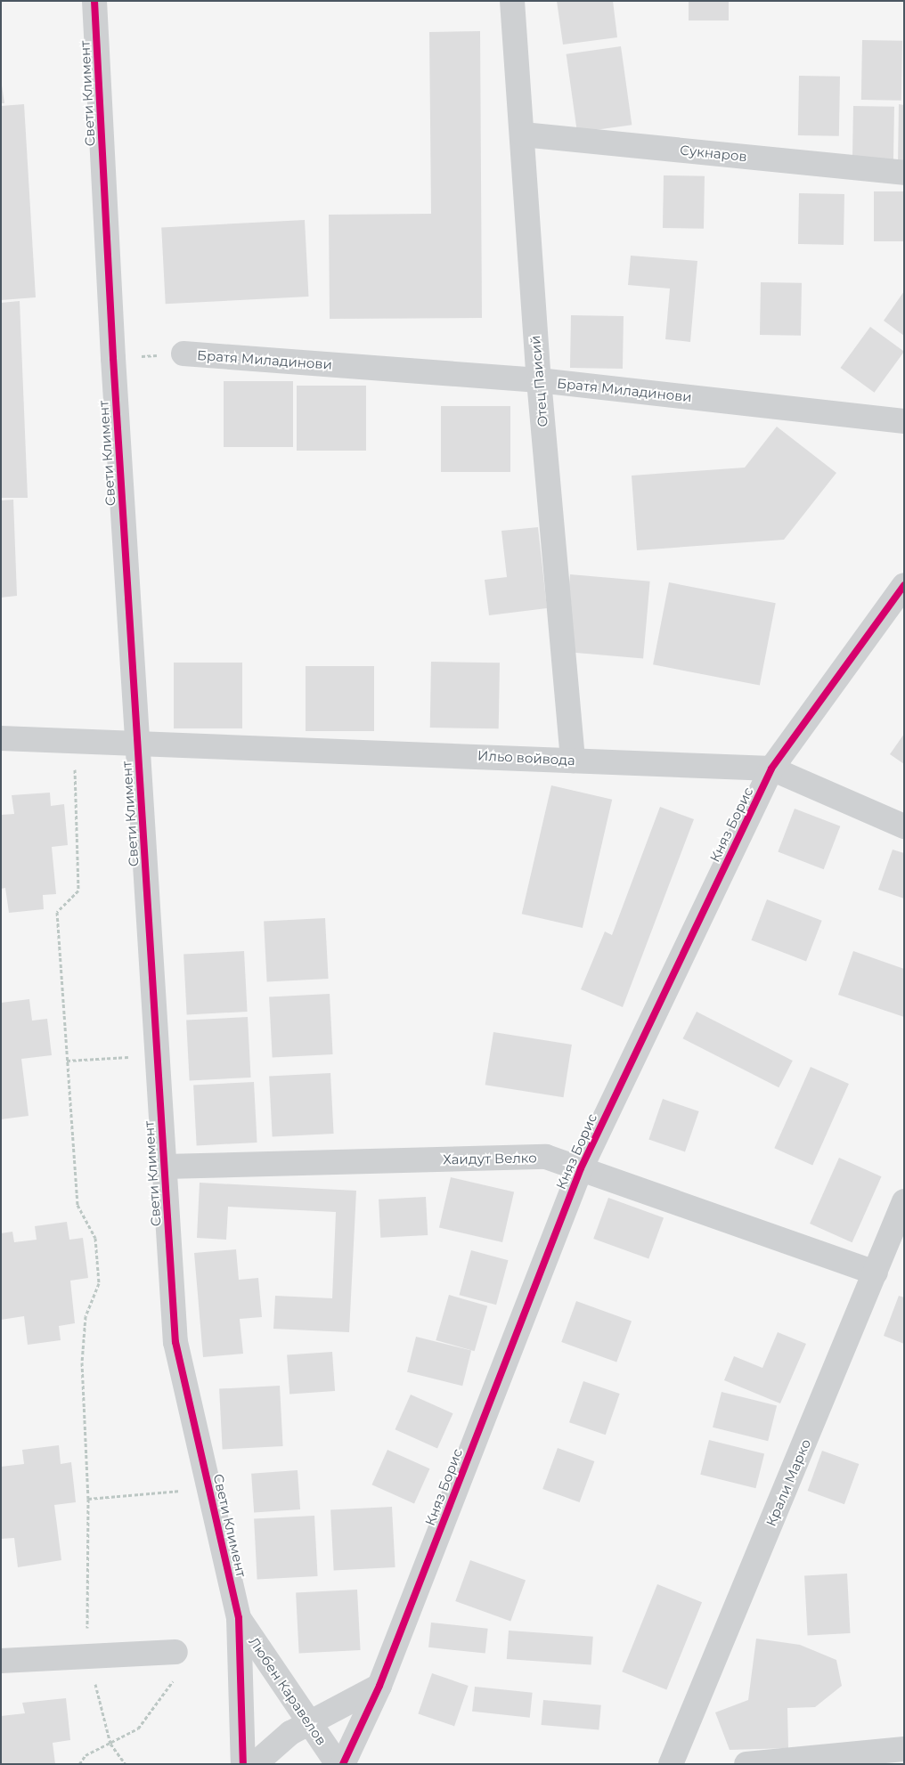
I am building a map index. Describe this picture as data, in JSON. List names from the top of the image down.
{
  "streets": {
    "street": [
      "Свети Климент",
      "Сукнаров",
      "Братя Миладинови",
      "Отец Паисий",
      "Ильо войвода",
      "Княз Борис",
      "Хаидут Велко",
      "Крали Марко",
      "Любен Каравелов"
    ]
  },
  "crossings": [
    ["Свети Климент", "Ильо войвода"],
    ["Свети Климент", "Хаидут Велко"],
    ["Свети Климент", "Любен Каравелов"],
    ["Сукнаров", "Отец Паисий"],
    ["Братя Миладинови", "Отец Паисий"],
    ["Отец Паисий", "Ильо войвода"],
    ["Ильо войвода", "Княз Борис"],
    ["Княз Борис", "Хаидут Велко"],
    ["Хаидут Велко", "Крали Марко"]
  ]
}
